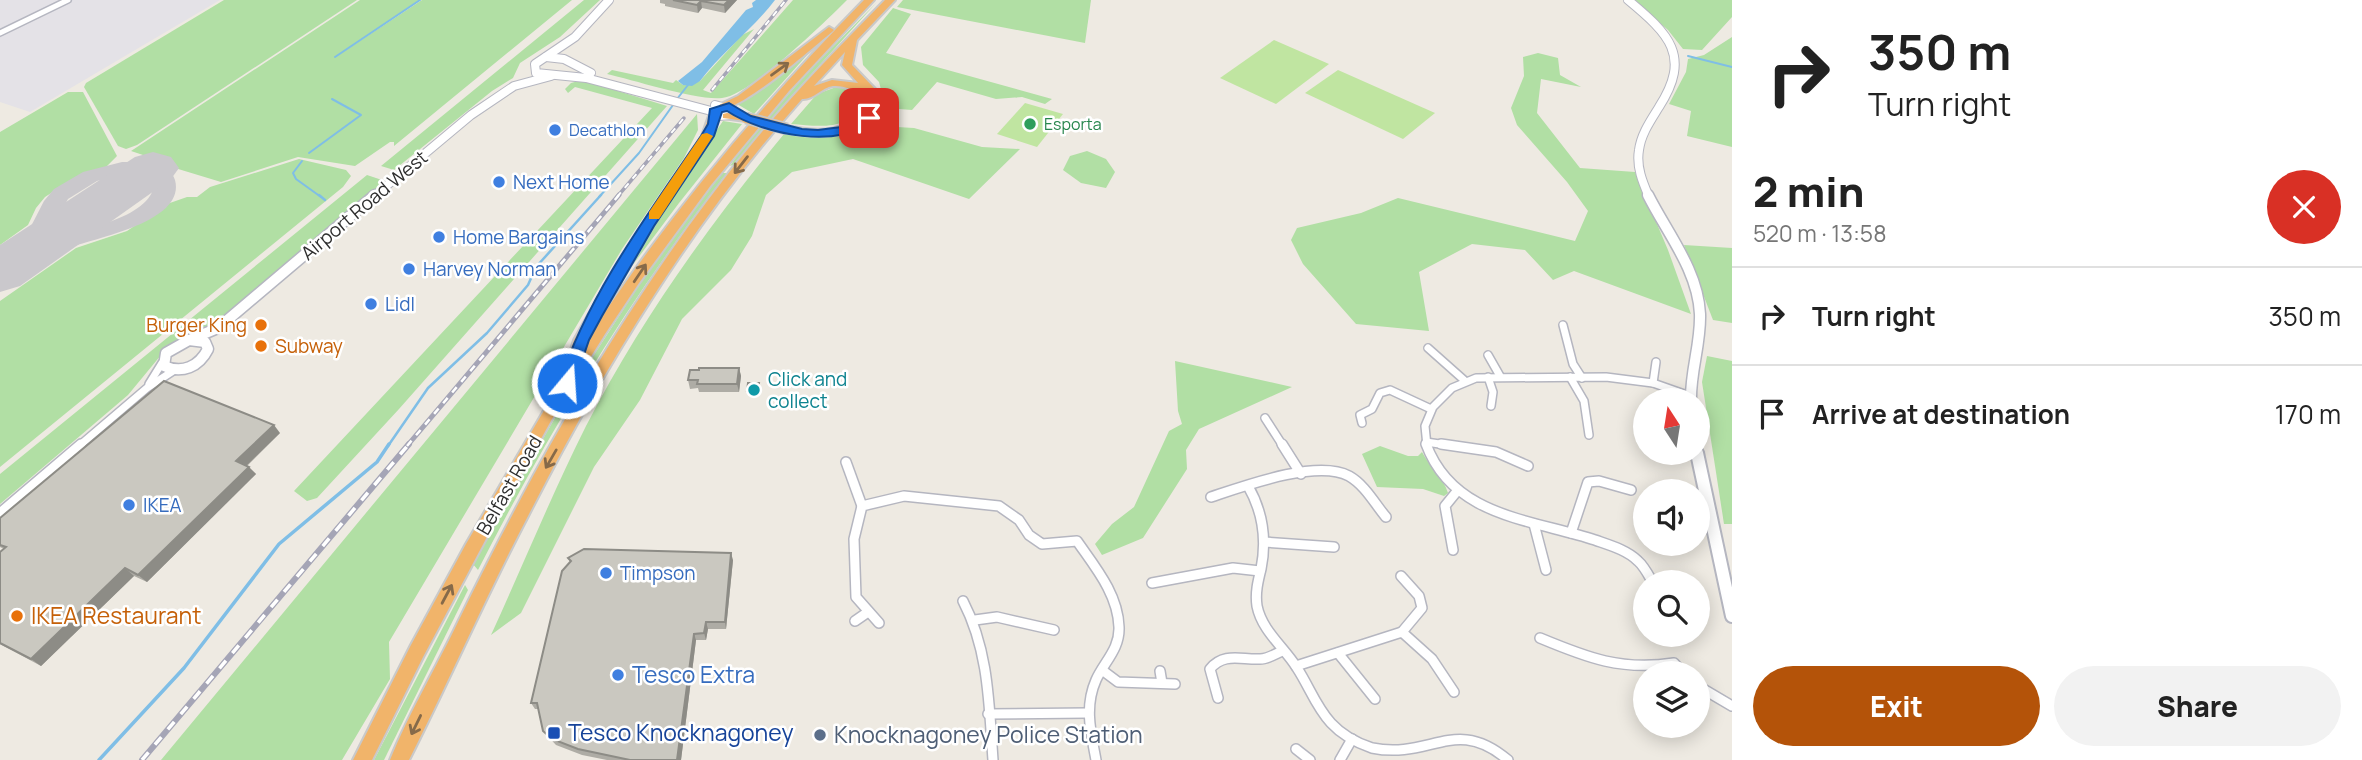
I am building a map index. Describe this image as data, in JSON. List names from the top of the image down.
{
  "streets": {
    "highway": ["Belfast Road"],
    "street": ["Airport Road West"]
  },
  "places": {
    "other": [
      "Esporta",
      "Decathlon",
      "Next Home",
      "Home Bargains",
      "Harvey Norman",
      "Lidl",
      "Burger King",
      "Subway",
      "Click and collect",
      "IKEA",
      "Timpson",
      "IKEA Restaurant",
      "Tesco Extra",
      "Knocknagoney Police Station"
    ],
    "transit": ["Tesco Knocknagoney"]
  },
  "north": "top",
  "page": {
    "turn": ["350 m", "Turn right"],
    "heading": ["2 min", "520 m · 13:58"],
    "list": [
      {
        "name": "Turn right",
        "value": "350 m"
      },
      {
        "name": "Arrive at destination",
        "value": "170 m"
      }
    ],
    "buttons": ["Exit", "Share"]
  }
}
